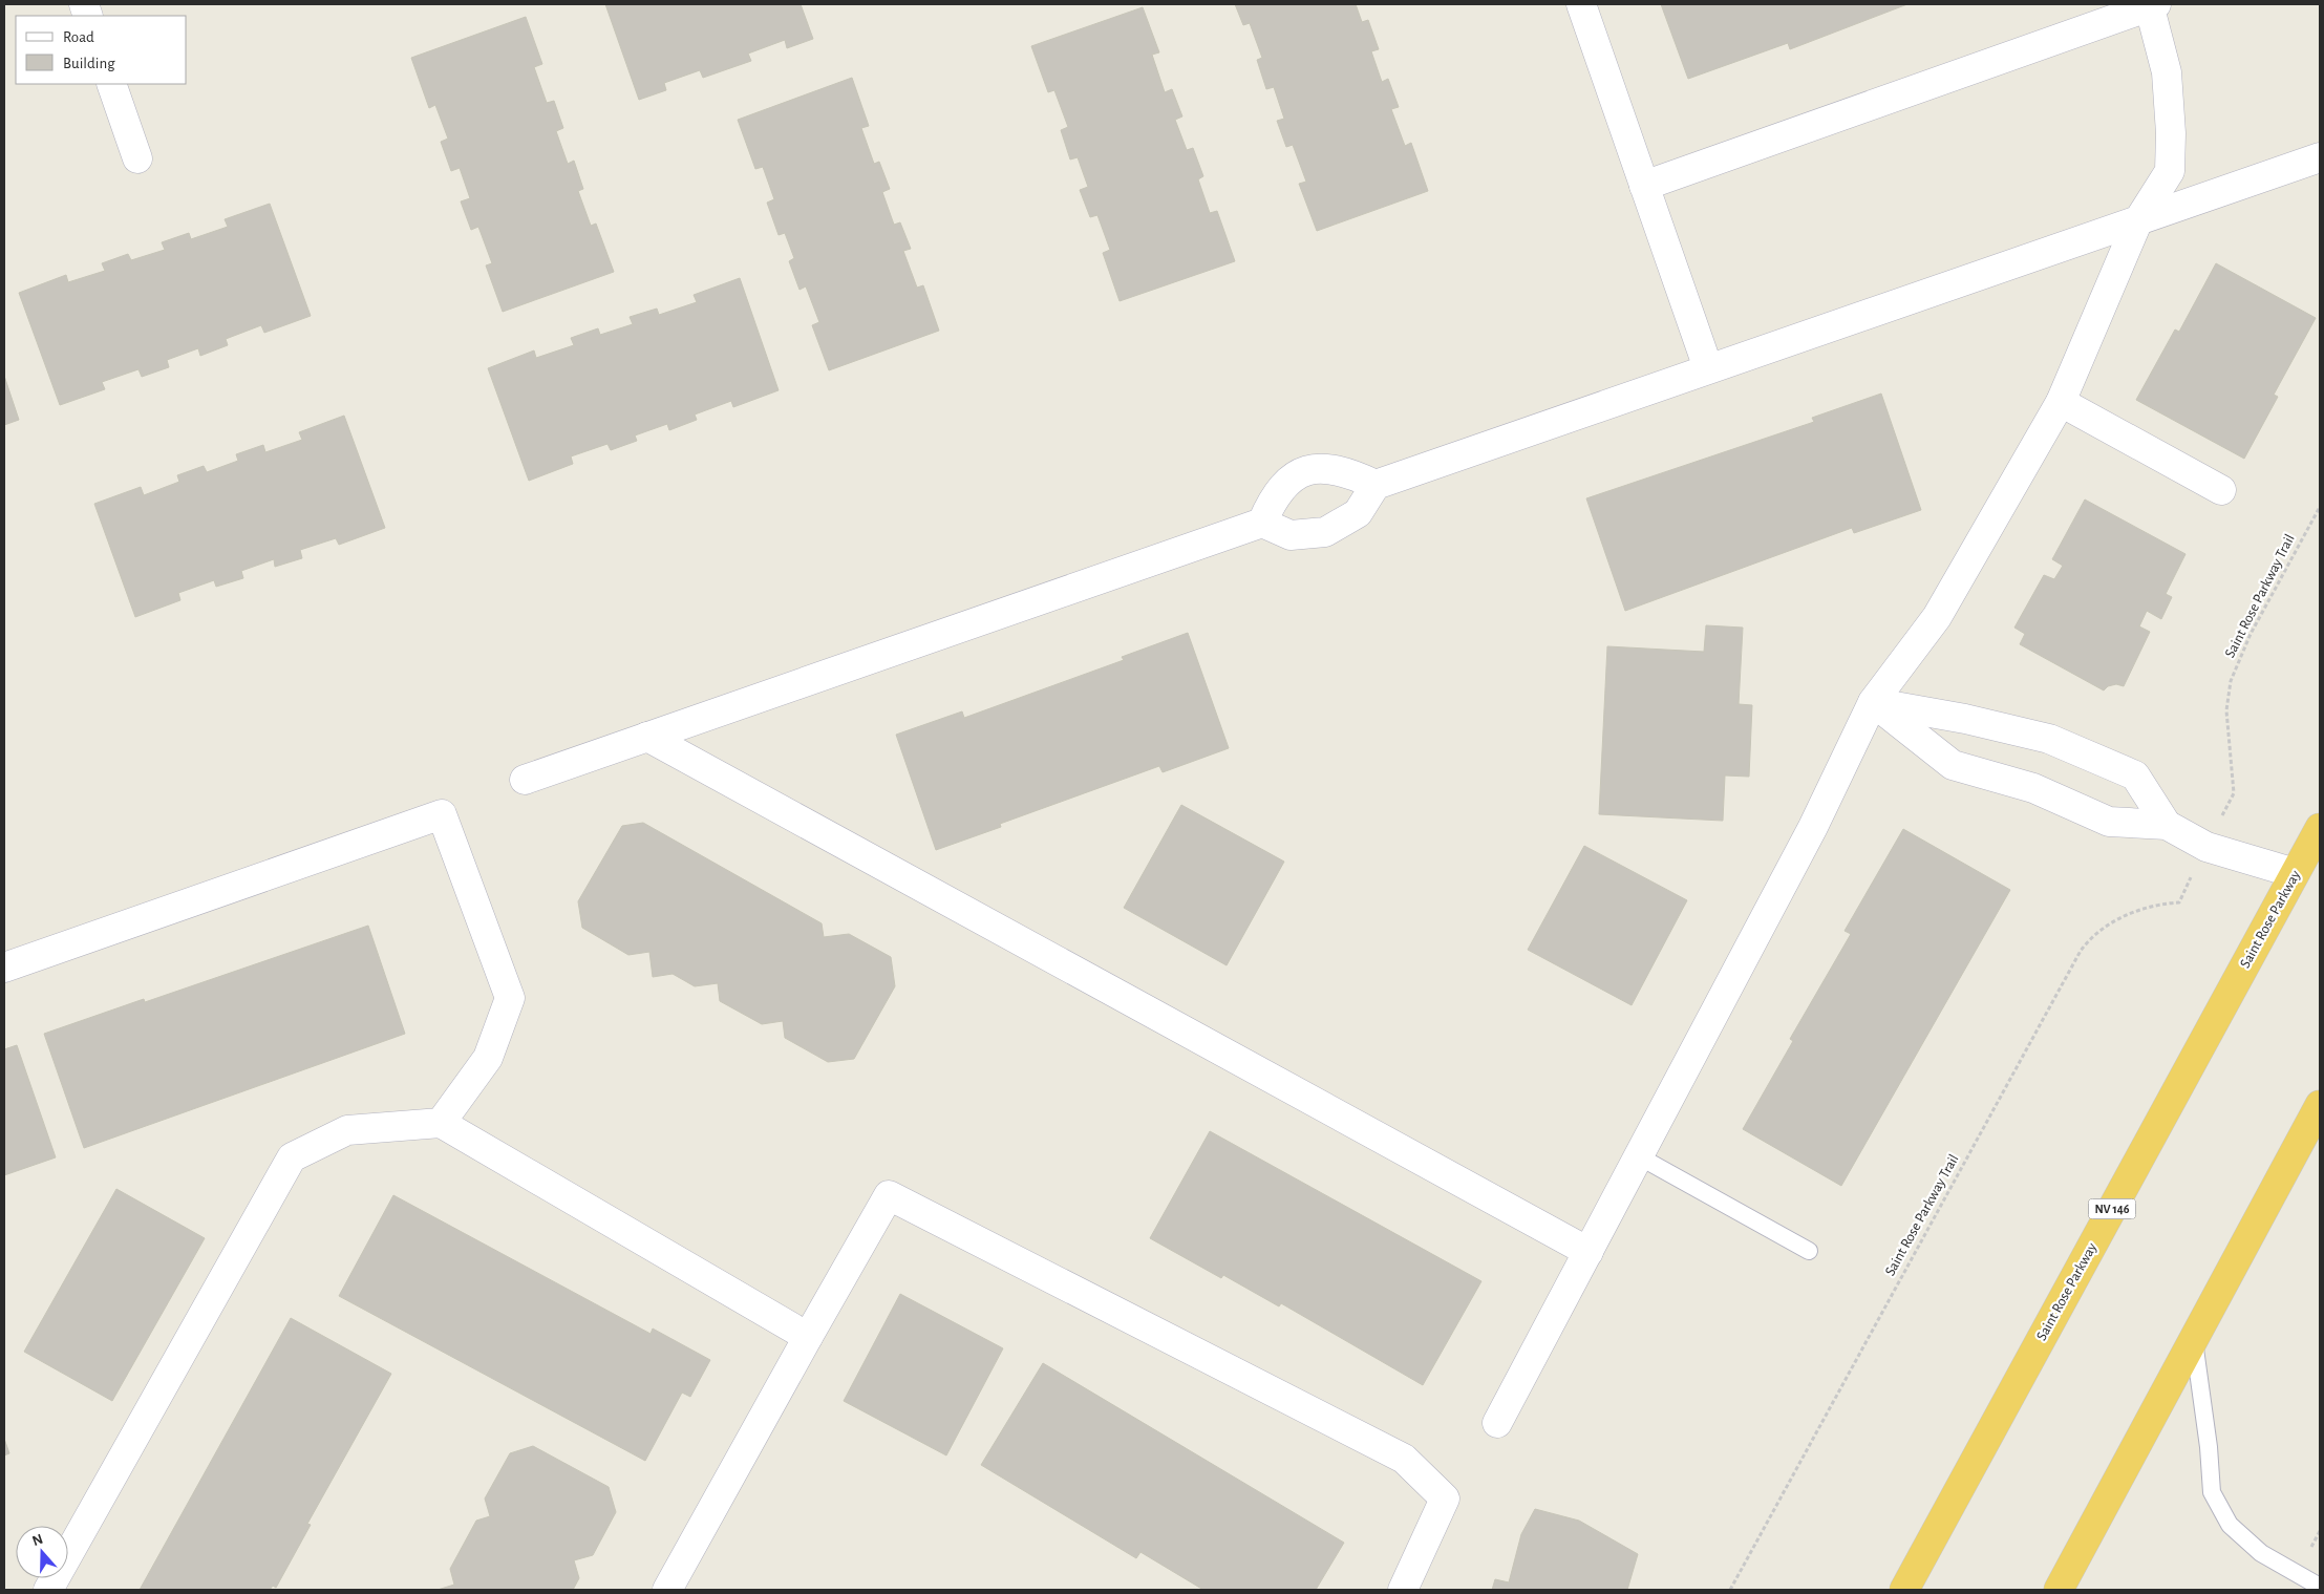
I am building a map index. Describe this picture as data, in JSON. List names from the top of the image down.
{
  "streets": {
    "highway": ["Saint Rose Parkway", "NV 146"],
    "path": ["Saint Rose Parkway Trail"]
  },
  "legend": ["Road", "Building"],
  "north": "top"
}
